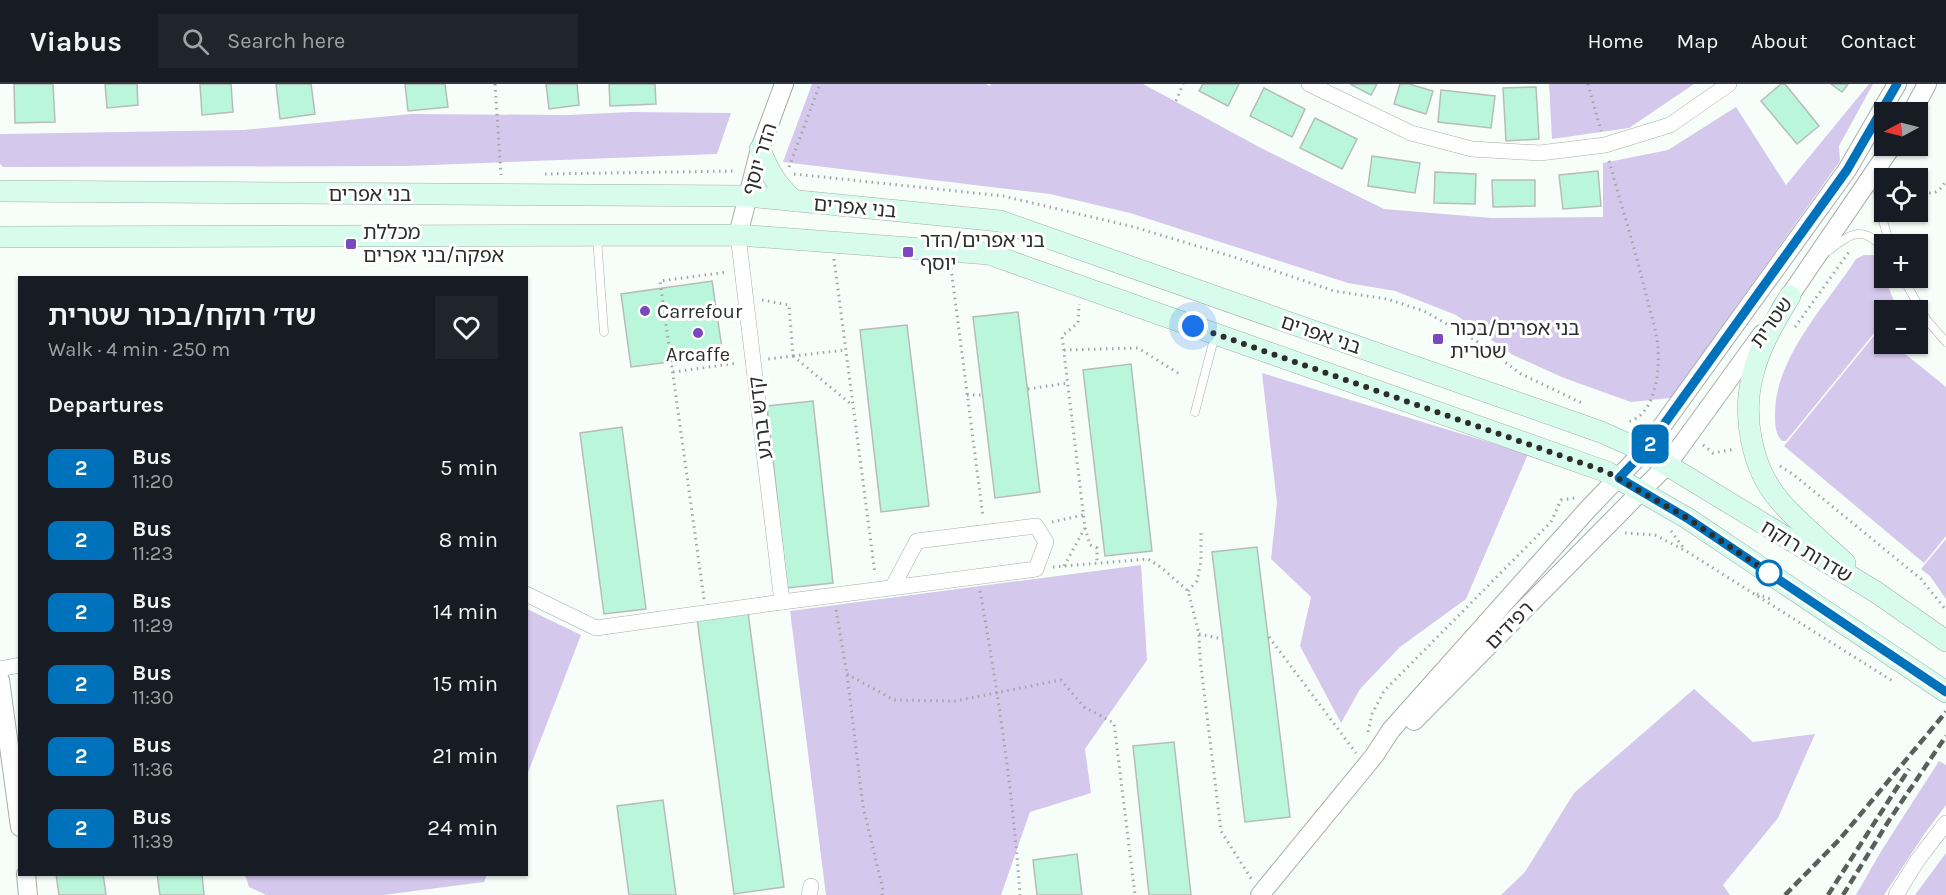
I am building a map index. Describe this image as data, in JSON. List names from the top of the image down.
{
  "streets": {
    "main road": ["בני אפרים", "שדרות רוקח"],
    "street": [
      "הדר יוסף",
      "שטרית",
      "קדש ברנע",
      "רפידים"
    ]
  },
  "crossings": [
    ["הדר יוסף", "בני אפרים"],
    ["הדר יוסף", "קדש ברנע"],
    ["בני אפרים", "שטרית"],
    ["בני אפרים", "קדש ברנע"],
    ["בני אפרים", "שדרות רוקח"],
    ["בני אפרים", "רפידים"],
    ["שטרית", "שדרות רוקח"],
    ["שטרית", "רפידים"],
    ["שדרות רוקח", "רפידים"]
  ],
  "places": {
    "transit": ["מכללת אפקה/בני אפרים", "בני אפרים/הדר יוסף", "בני אפרים/בכור שטרית"],
    "other": ["Carrefour", "Arcaffe"]
  },
  "lines": ["bus line 2"],
  "north": "left",
  "page": {
    "header": "Viabus",
    "search": "Search here",
    "nav": [
      "Home",
      "Map",
      "About",
      "Contact"
    ],
    "on_map": "2",
    "map_buttons": ["+", "−"],
    "heading": [
      ["שד׳ רוקח/בכור שטרית", "Walk · 4 min · 250 m"],
      "Departures"
    ],
    "list": [
      {
        "mark": "2",
        "name": "Bus",
        "note": "11:20",
        "value": "5 min"
      },
      {
        "mark": "2",
        "name": "Bus",
        "note": "11:23",
        "value": "8 min"
      },
      {
        "mark": "2",
        "name": "Bus",
        "note": "11:29",
        "value": "14 min"
      },
      {
        "mark": "2",
        "name": "Bus",
        "note": "11:30",
        "value": "15 min"
      },
      {
        "mark": "2",
        "name": "Bus",
        "note": "11:36",
        "value": "21 min"
      },
      {
        "mark": "2",
        "name": "Bus",
        "note": "11:39",
        "value": "24 min"
      }
    ]
  }
}
